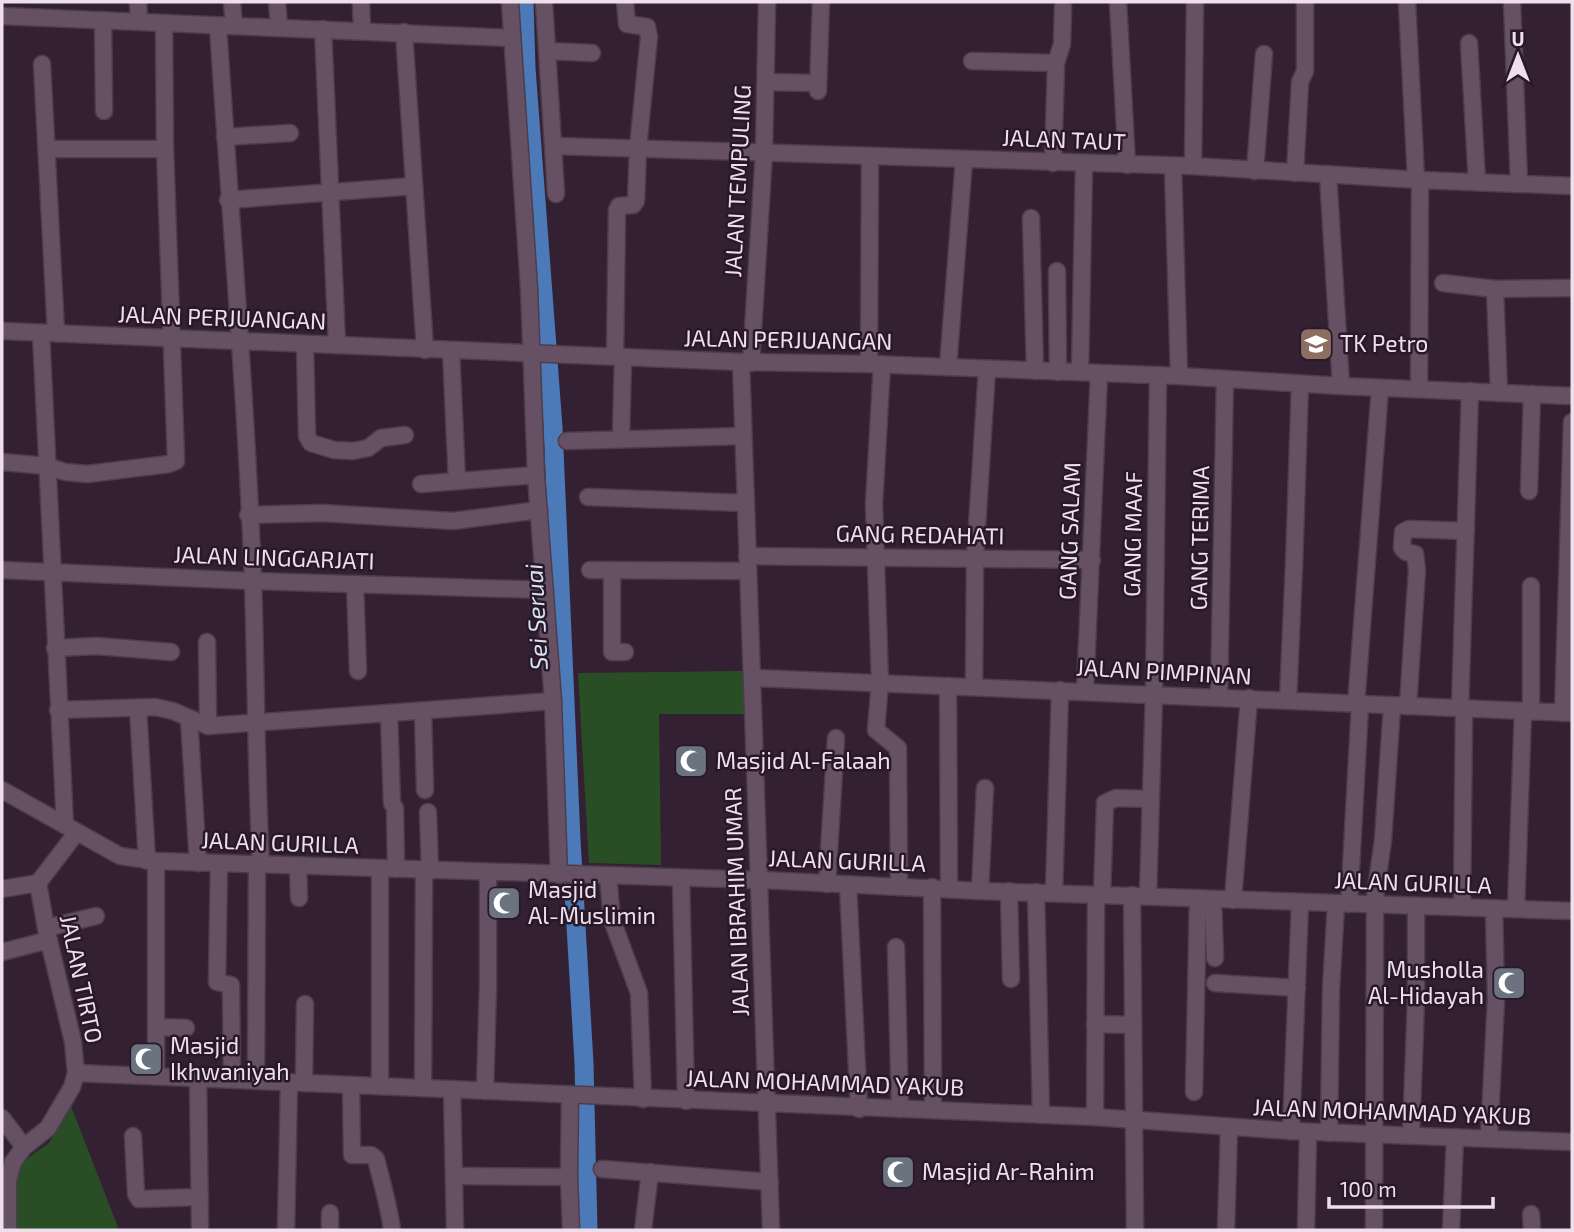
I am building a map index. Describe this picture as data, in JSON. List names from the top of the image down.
{
  "streets": {
    "street": [
      "JALAN TAUT",
      "JALAN TEMPULING",
      "JALAN PERJUANGAN",
      "GANG SALAM",
      "GANG MAAF",
      "GANG REDAHATI",
      "GANG TERIMA",
      "JALAN LINGGARJATI",
      "JALAN PIMPINAN",
      "JALAN GURILLA",
      "JALAN IBRAHIM UMAR",
      "JALAN TIRTO",
      "JALAN MOHAMMAD YAKUB"
    ]
  },
  "crossings": [
    ["JALAN TAUT", "JALAN TEMPULING"],
    ["JALAN TEMPULING", "JALAN PERJUANGAN"],
    ["JALAN TEMPULING", "JALAN IBRAHIM UMAR"],
    ["JALAN PERJUANGAN", "GANG SALAM"],
    ["JALAN PERJUANGAN", "GANG MAAF"],
    ["JALAN PERJUANGAN", "GANG TERIMA"],
    ["JALAN PERJUANGAN", "JALAN IBRAHIM UMAR"],
    ["GANG SALAM", "GANG REDAHATI"],
    ["GANG SALAM", "JALAN PIMPINAN"],
    ["GANG MAAF", "JALAN PIMPINAN"],
    ["GANG MAAF", "JALAN GURILLA"],
    ["GANG MAAF", "JALAN MOHAMMAD YAKUB"],
    ["GANG REDAHATI", "JALAN IBRAHIM UMAR"],
    ["GANG TERIMA", "JALAN PIMPINAN"],
    ["JALAN PIMPINAN", "JALAN IBRAHIM UMAR"],
    ["JALAN GURILLA", "JALAN IBRAHIM UMAR"],
    ["JALAN IBRAHIM UMAR", "JALAN MOHAMMAD YAKUB"],
    ["JALAN TIRTO", "JALAN MOHAMMAD YAKUB"]
  ],
  "water": ["Sei Seruai"],
  "places": {
    "school or university": ["TK Petro"],
    "mosque": [
      "Masjid Al-Falaah",
      "Masjid Al-Muslimin",
      "Musholla Al-Hidayah",
      "Masjid Ikhwaniyah",
      "Masjid Ar-Rahim"
    ]
  },
  "scale_bar": "100 m",
  "north": "top"
}
